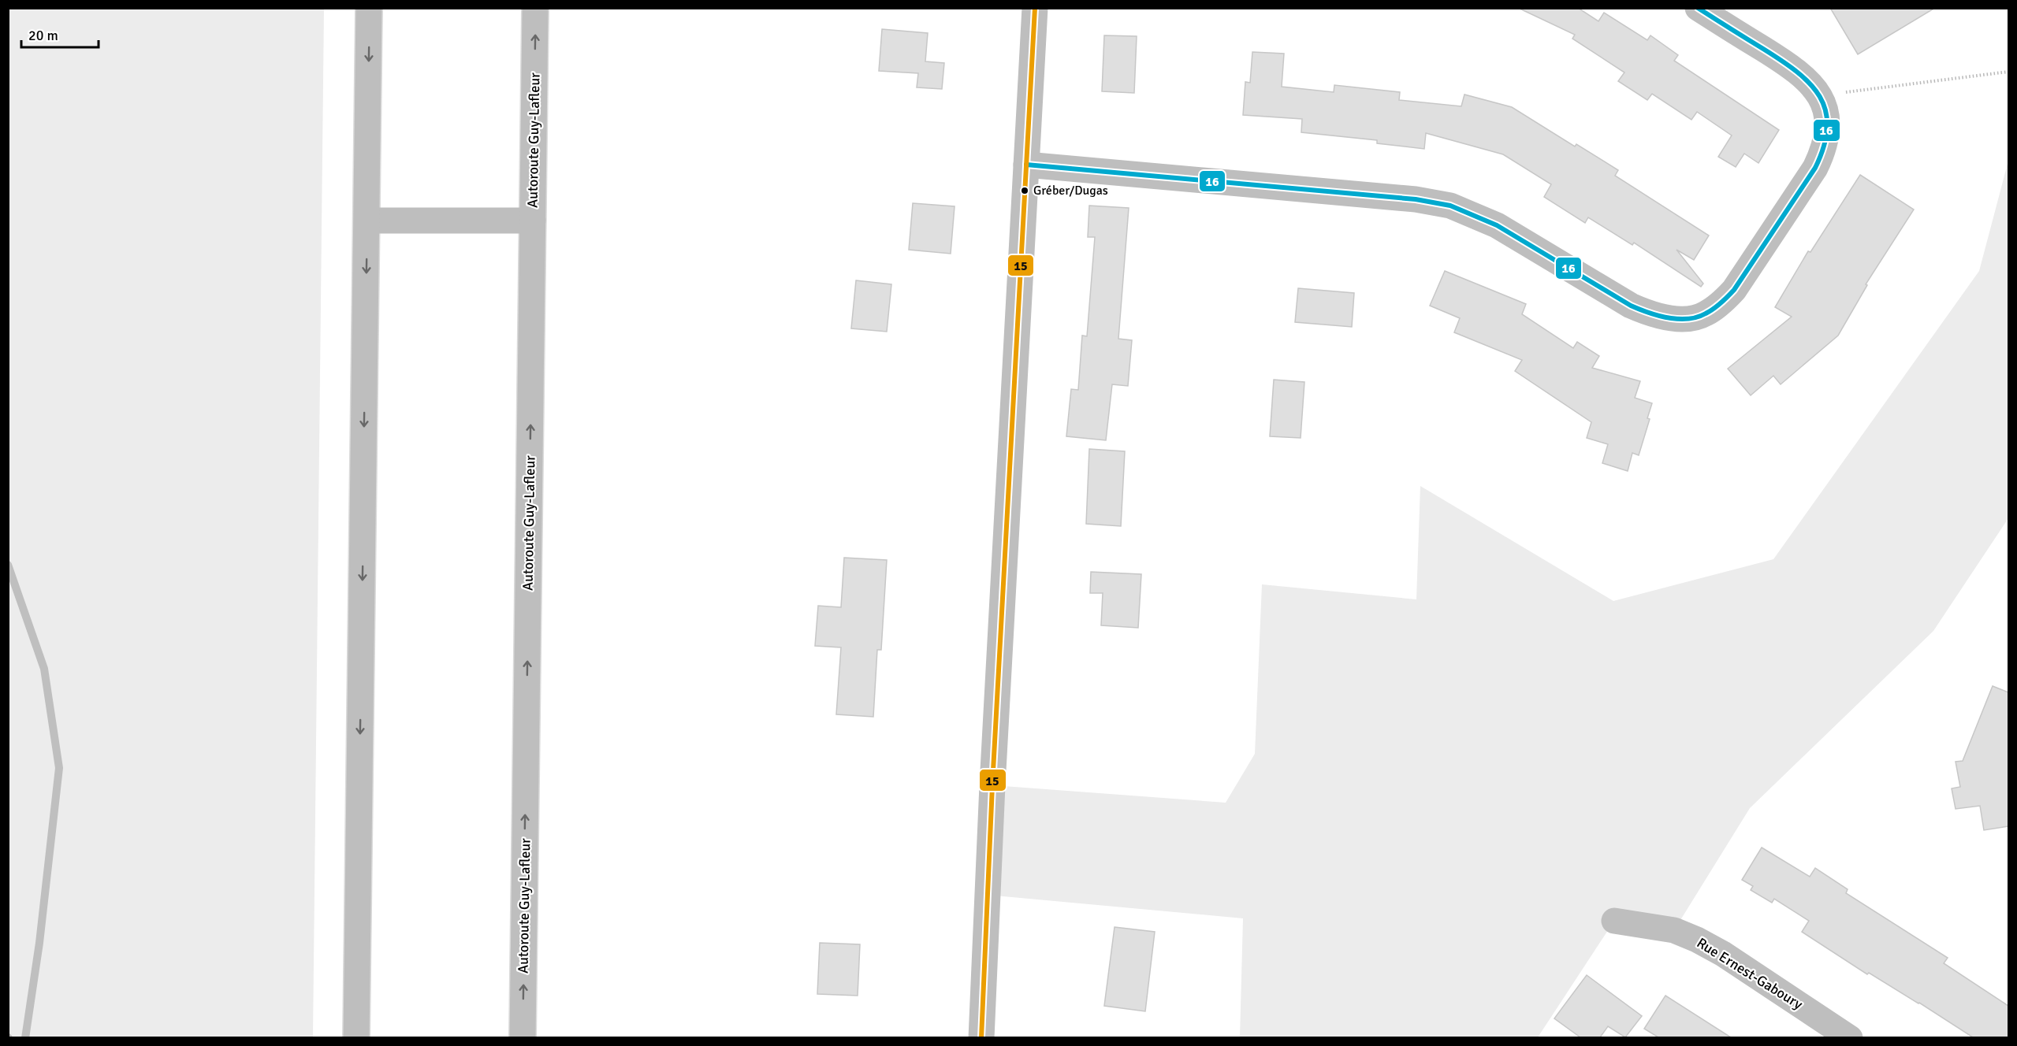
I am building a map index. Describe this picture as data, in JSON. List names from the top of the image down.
{
  "streets": {
    "main road": ["Autoroute Guy-Lafleur", "Rue Ernest-Gaboury"]
  },
  "places": ["Gréber/Dugas"],
  "lines": ["transit line 16", "transit line 15"],
  "scale_bar": "20 m"
}
